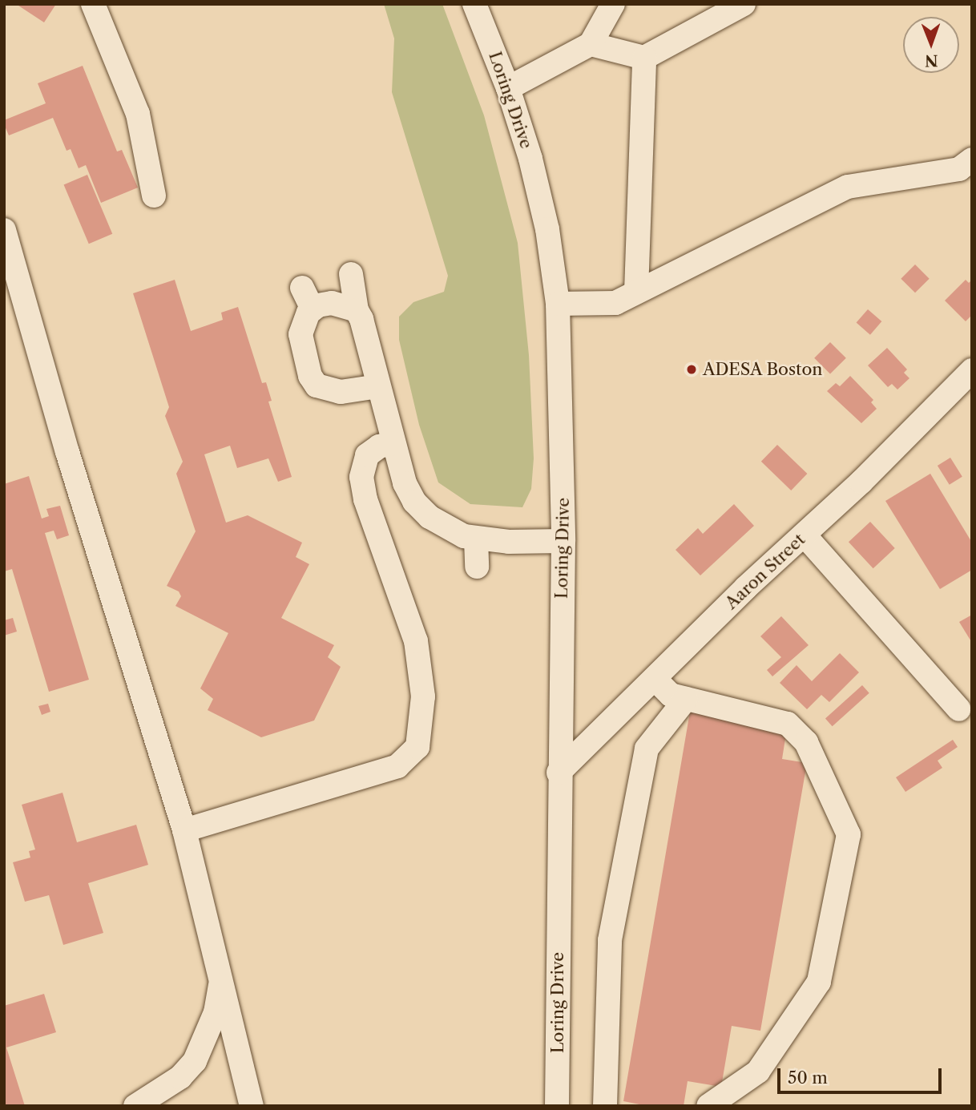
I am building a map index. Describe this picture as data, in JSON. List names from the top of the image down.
{
  "streets": {
    "street": ["Loring Drive", "Aaron Street"]
  },
  "crossings": [
    ["Loring Drive", "Aaron Street"]
  ],
  "places": ["ADESA Boston"],
  "scale_bar": "50 m",
  "north": "bottom"
}
